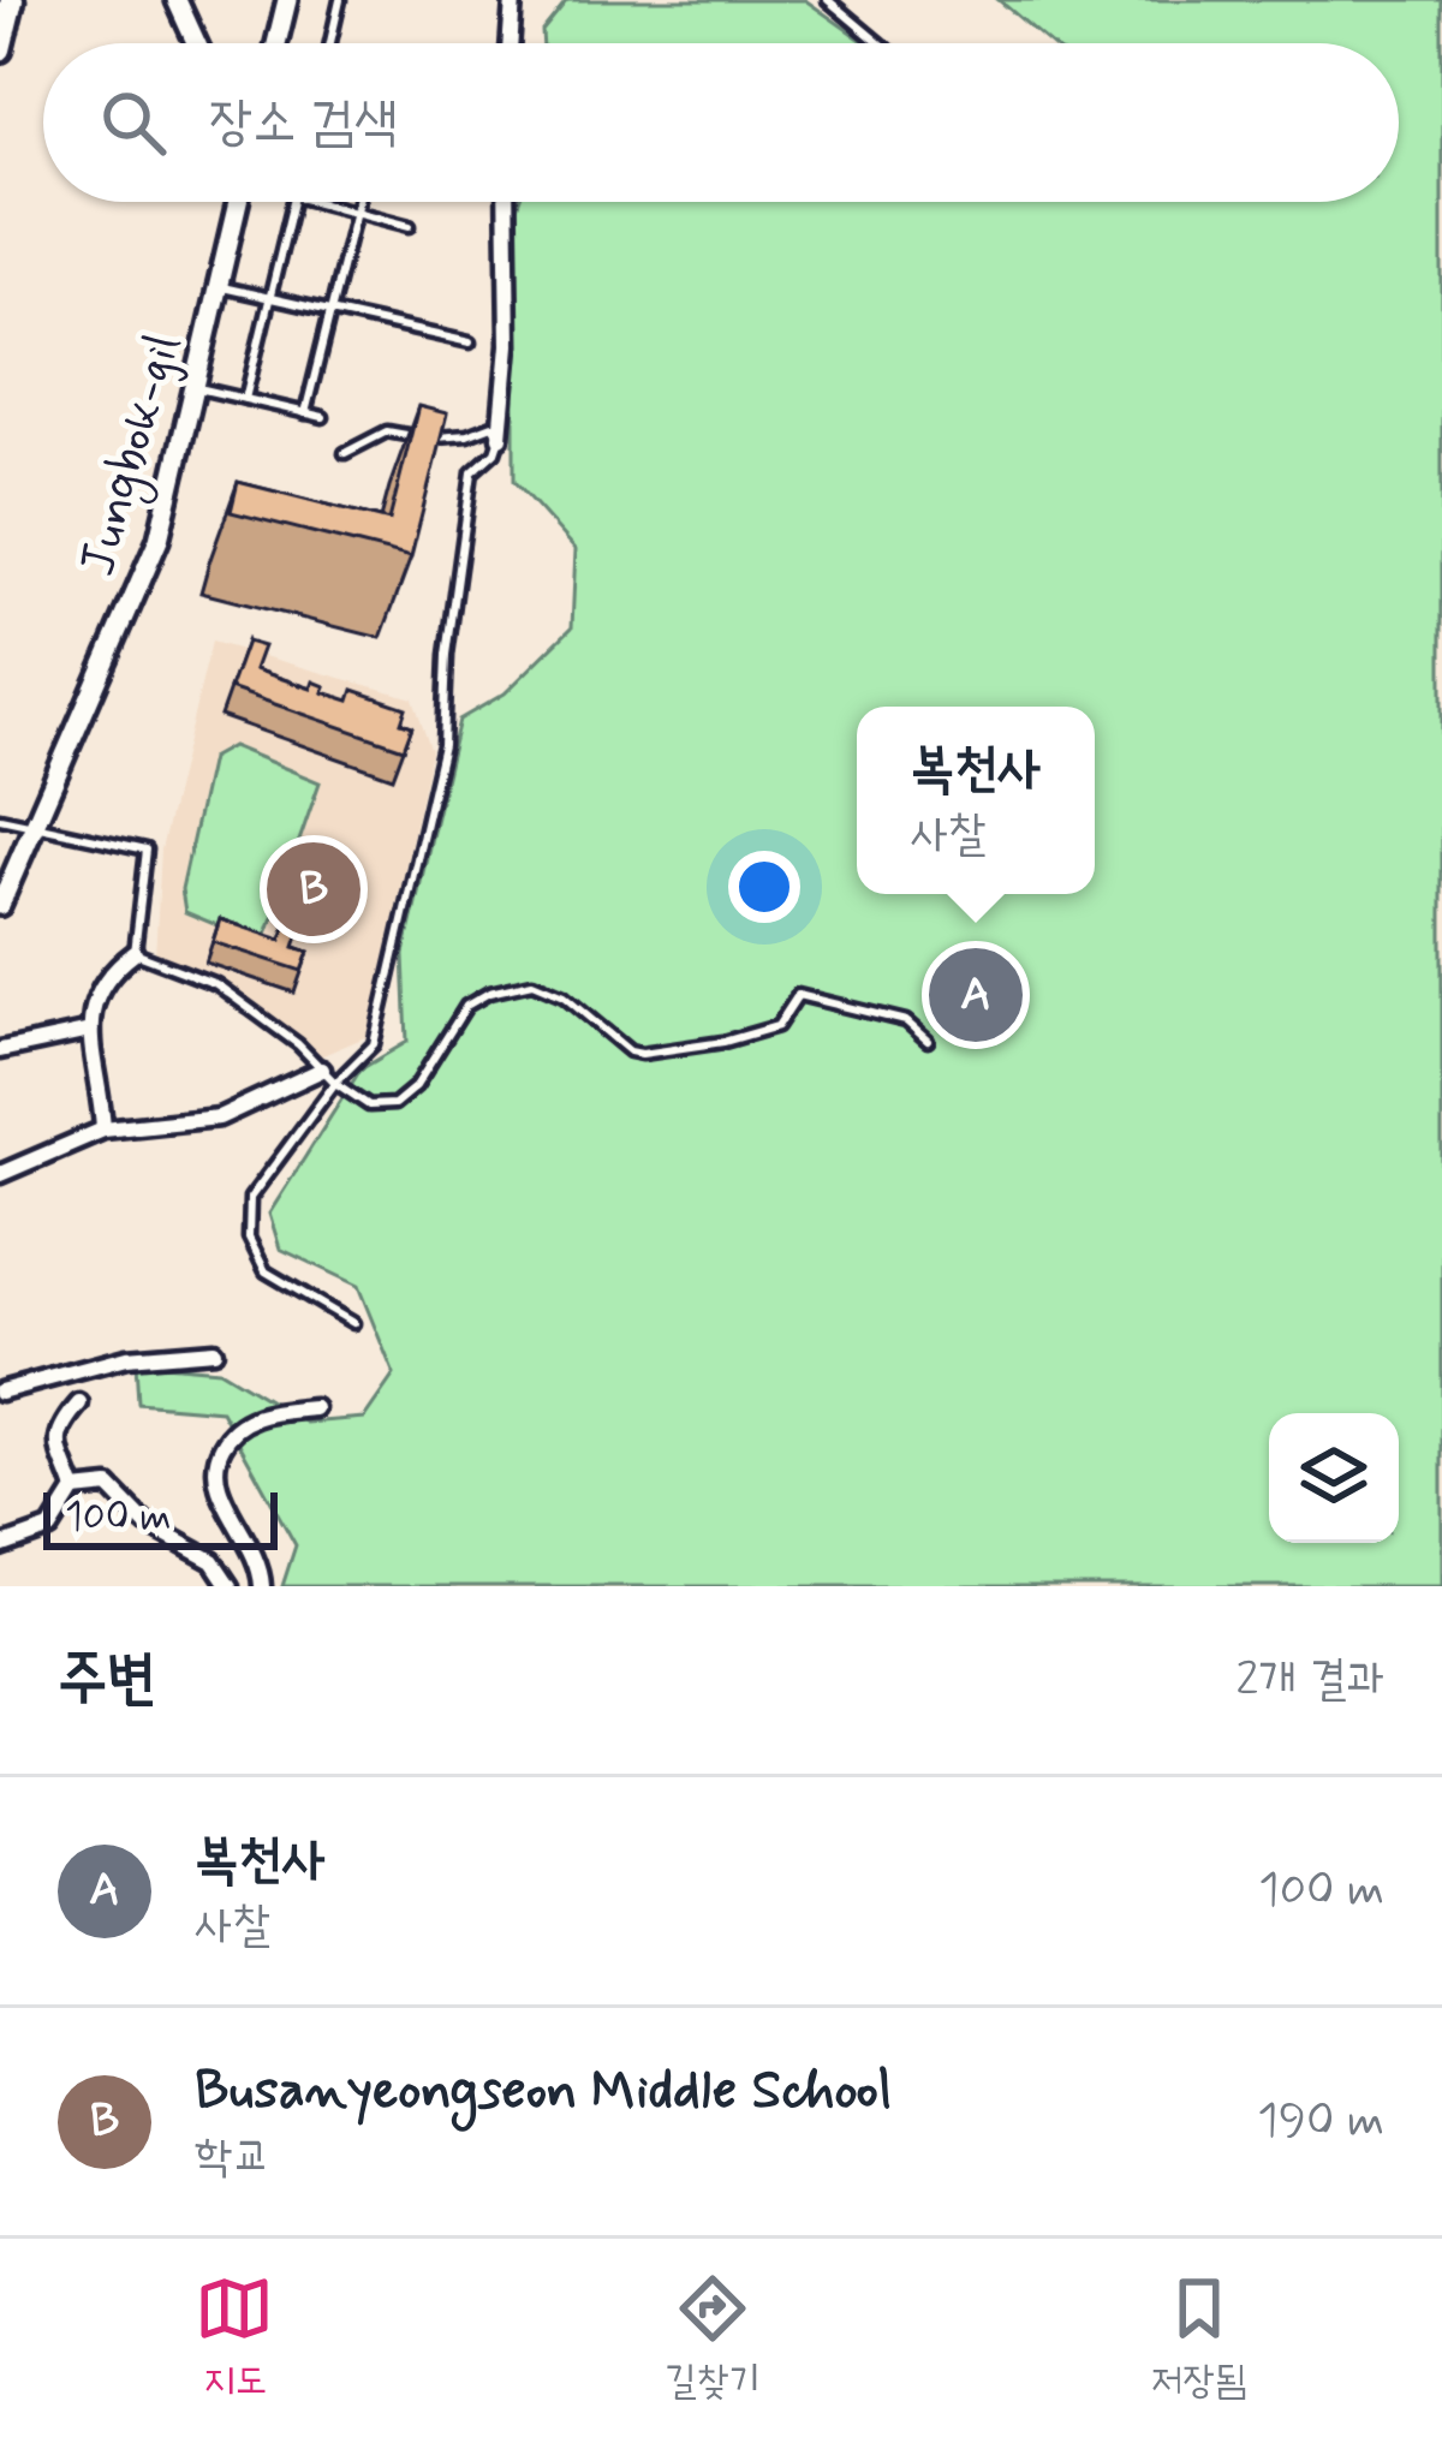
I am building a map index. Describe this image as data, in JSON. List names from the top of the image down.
{
  "streets": {
    "street": ["Jungbok-gil"]
  },
  "scale_bar": "100 m",
  "page": {
    "search": "장소 검색",
    "popup": ["복천사", "사찰"],
    "pins": ["B", "A"],
    "scale": "100 m",
    "heading": ["주변", "2개 결과"],
    "list": [
      {
        "mark": "A",
        "name": "복천사",
        "note": "사찰",
        "value": "100 m"
      },
      {
        "mark": "B",
        "name": "Busanyeongseon Middle School",
        "note": "학교",
        "value": "190 m"
      }
    ],
    "nav": ["지도", "길찾기", "저장됨"]
  }
}
